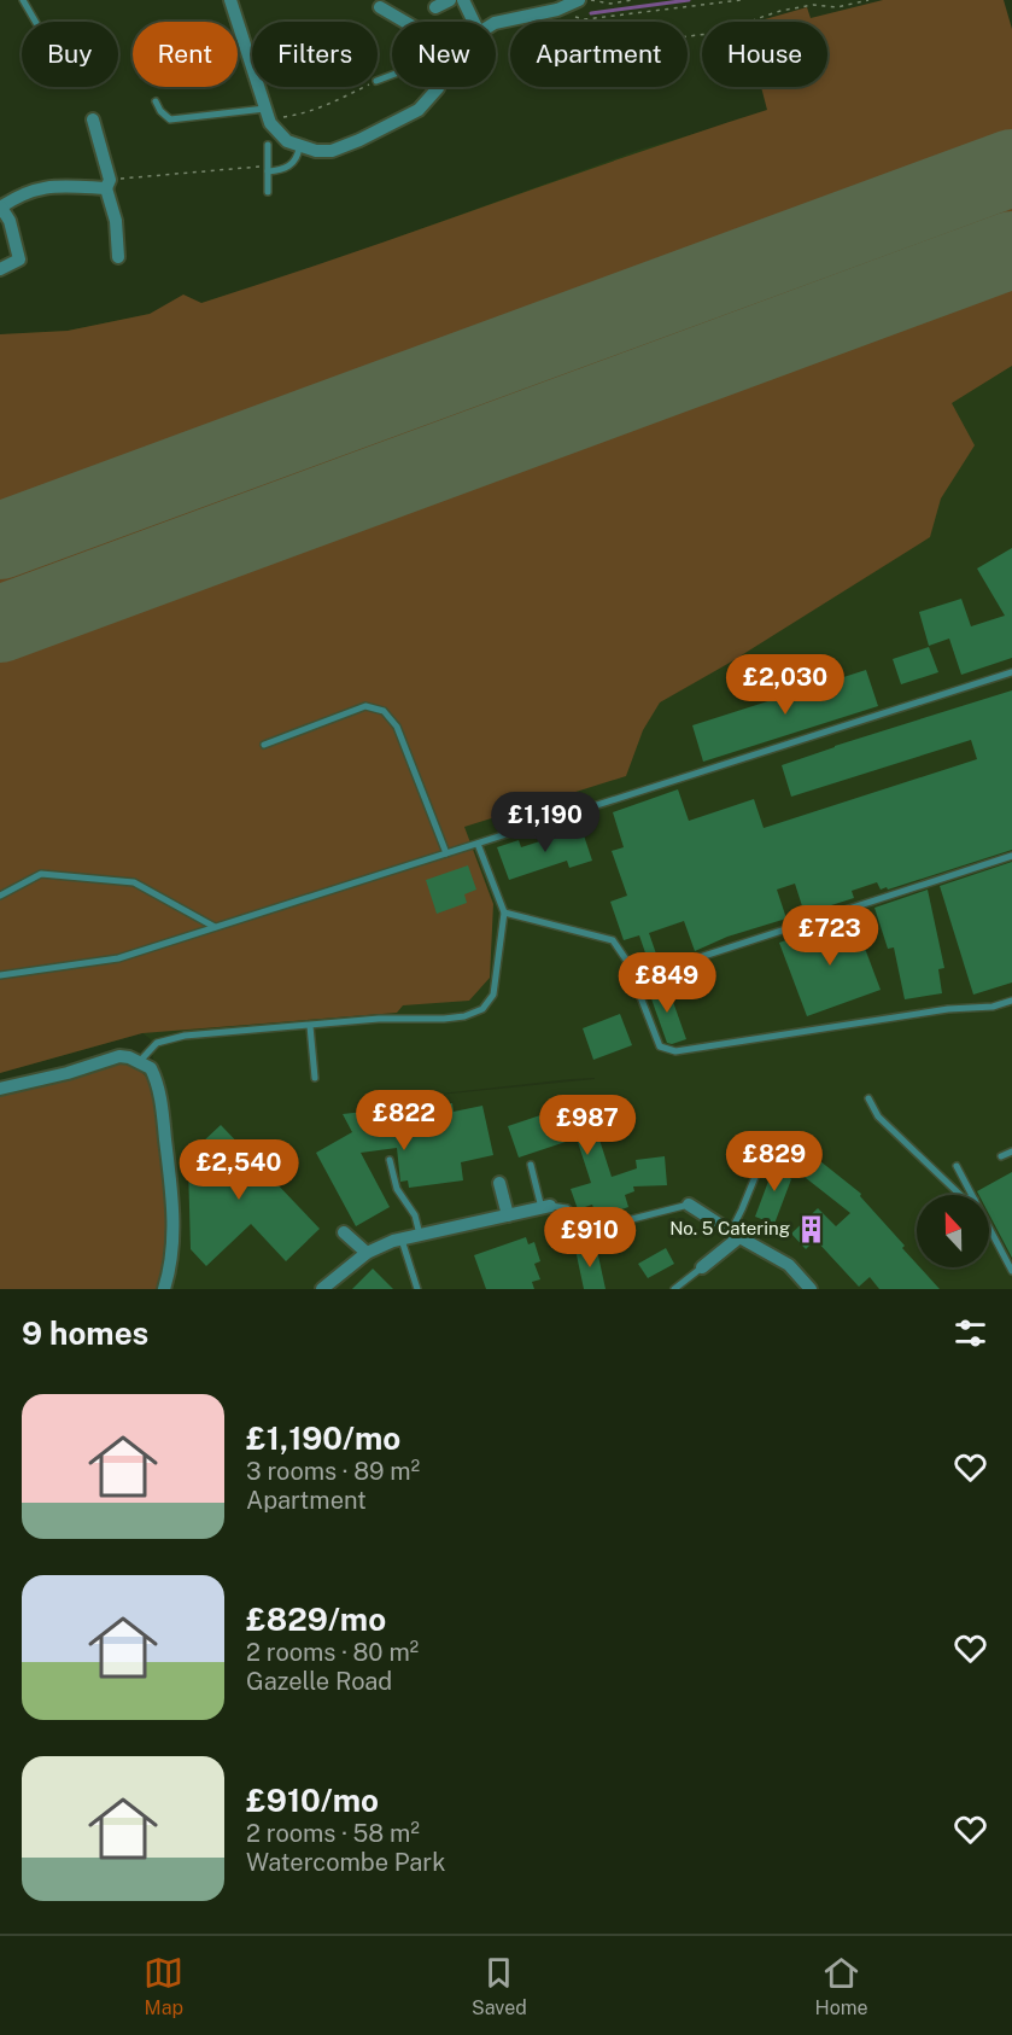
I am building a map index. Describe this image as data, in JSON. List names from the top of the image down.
{
  "places": {
    "building": ["No. 5 Catering"]
  },
  "north": "top",
  "page": {
    "chip": [
      "Buy",
      "Rent",
      "Filters",
      "New",
      "Apartment",
      "House"
    ],
    "price": [
      "£2,030",
      "£1,190",
      "£723",
      "£849",
      "£822",
      "£987",
      "£829",
      "£2,540",
      "£910"
    ],
    "heading": "9 homes",
    "list": [
      {
        "name": "£1,190/mo",
        "note": "3 rooms · 89 m² · Apartment"
      },
      {
        "name": "£829/mo",
        "note": "2 rooms · 80 m² · Gazelle Road"
      },
      {
        "name": "£910/mo",
        "note": "2 rooms · 58 m² · Watercombe Park"
      }
    ],
    "tabs": ["Map", "Saved", "Home"]
  }
}
